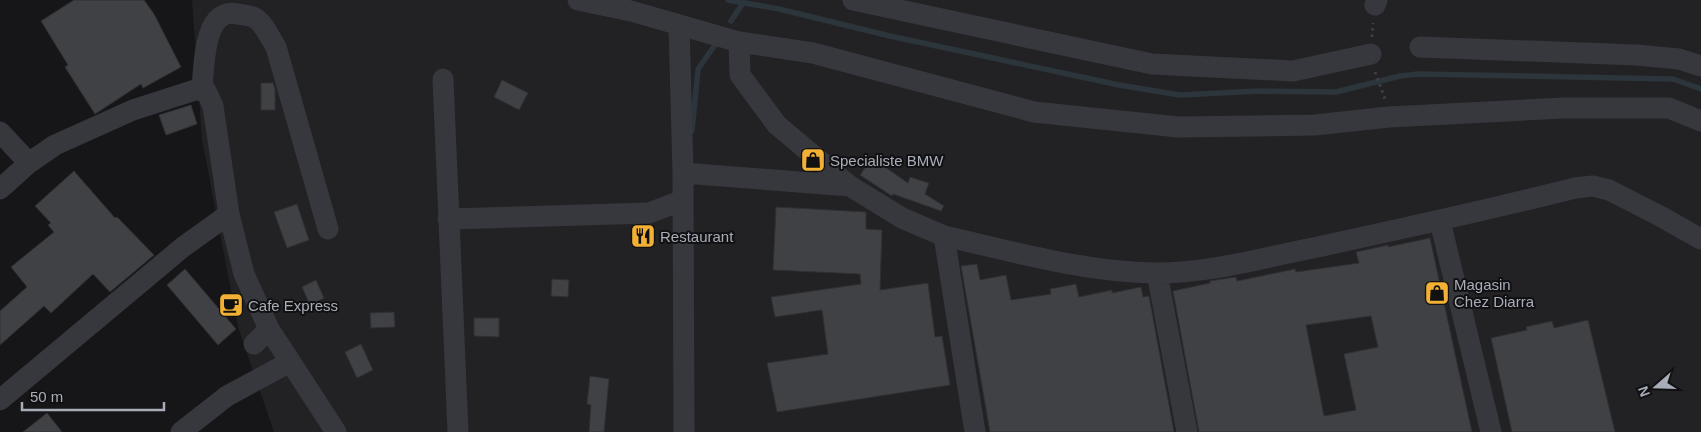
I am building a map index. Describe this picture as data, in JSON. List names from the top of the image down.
{
  "places": {
    "shop": ["Specialiste BMW", "Magasin Chez Diarra"],
    "restaurant": ["Restaurant"],
    "cafe": ["Cafe Express"]
  },
  "scale_bar": "50 m",
  "north": "left"
}
